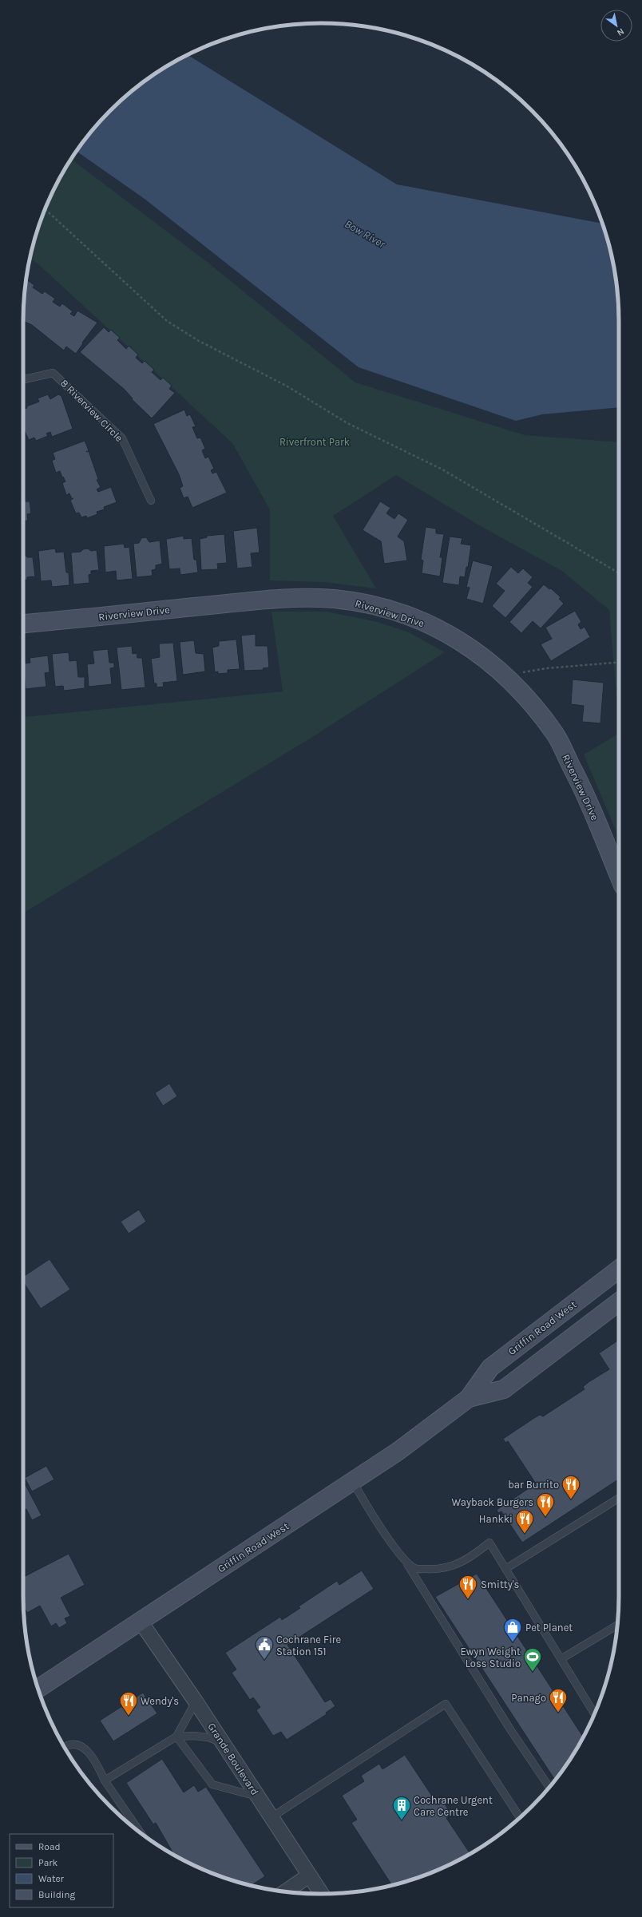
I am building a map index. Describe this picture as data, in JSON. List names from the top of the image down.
{
  "streets": {
    "main road": ["Riverview Drive", "Griffin Road West"],
    "street": ["Grande Boulevard"],
    "lane": ["8 Riverview Circle"]
  },
  "crossings": [
    ["Griffin Road West", "Grande Boulevard"]
  ],
  "water": ["Bow River"],
  "parks": ["Riverfront Park"],
  "places": {
    "restaurant": [
      "bar Burrito",
      "Wayback Burgers",
      "Hankki",
      "Smitty's",
      "Panago",
      "Wendy's"
    ],
    "shop": ["Pet Planet"],
    "public building": ["Cochrane Fire Station 151"],
    "sports": ["Ewyn Weight Loss Studio"],
    "building": ["Cochrane Urgent Care Centre"]
  },
  "legend": [
    "Road",
    "Park",
    "Water",
    "Building"
  ],
  "north": "bottom right"
}
